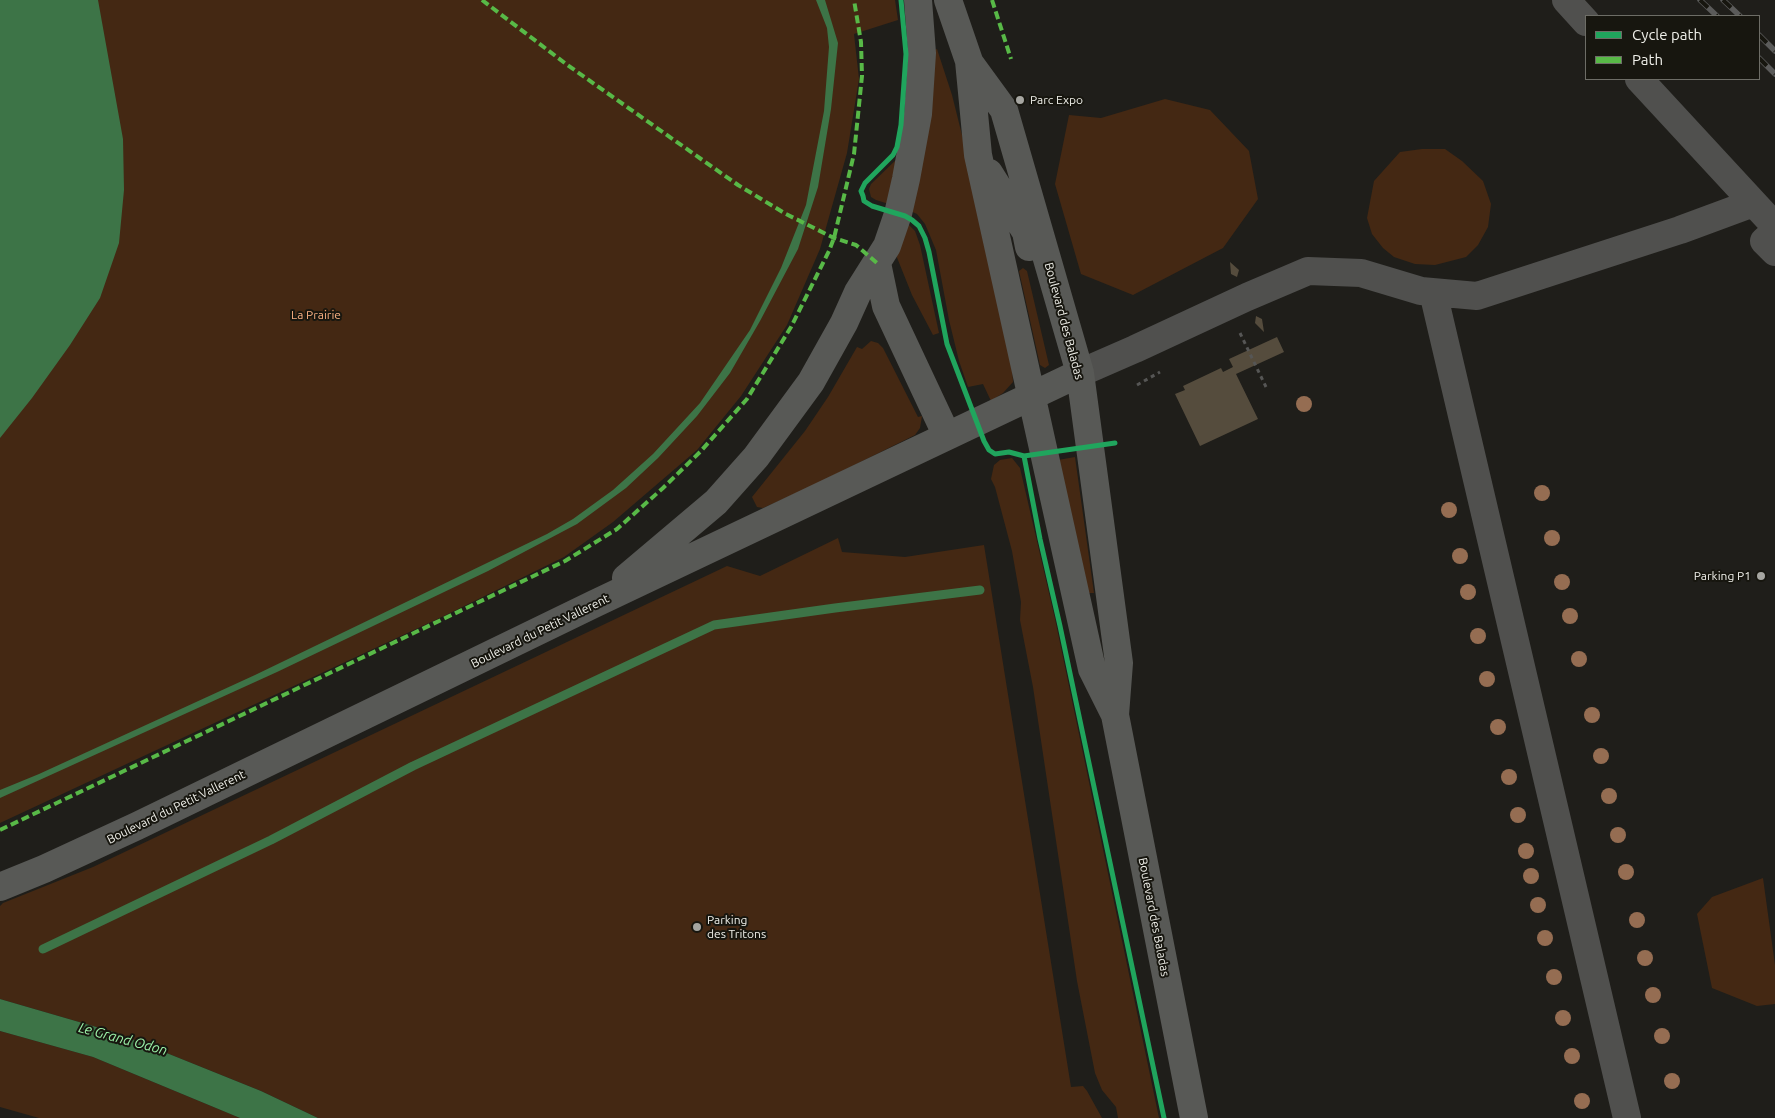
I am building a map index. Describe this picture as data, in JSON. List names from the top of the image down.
{
  "streets": {
    "main road": ["Boulevard des Baladas", "Boulevard du Petit Vallerent"]
  },
  "crossings": [
    ["Boulevard des Baladas", "Boulevard du Petit Vallerent"]
  ],
  "water": ["Le Grand Odon"],
  "parks": ["La Prairie"],
  "places": ["Parc Expo", "Parking P1", "Parking des Tritons"],
  "legend": ["Cycle path", "Path"]
}
